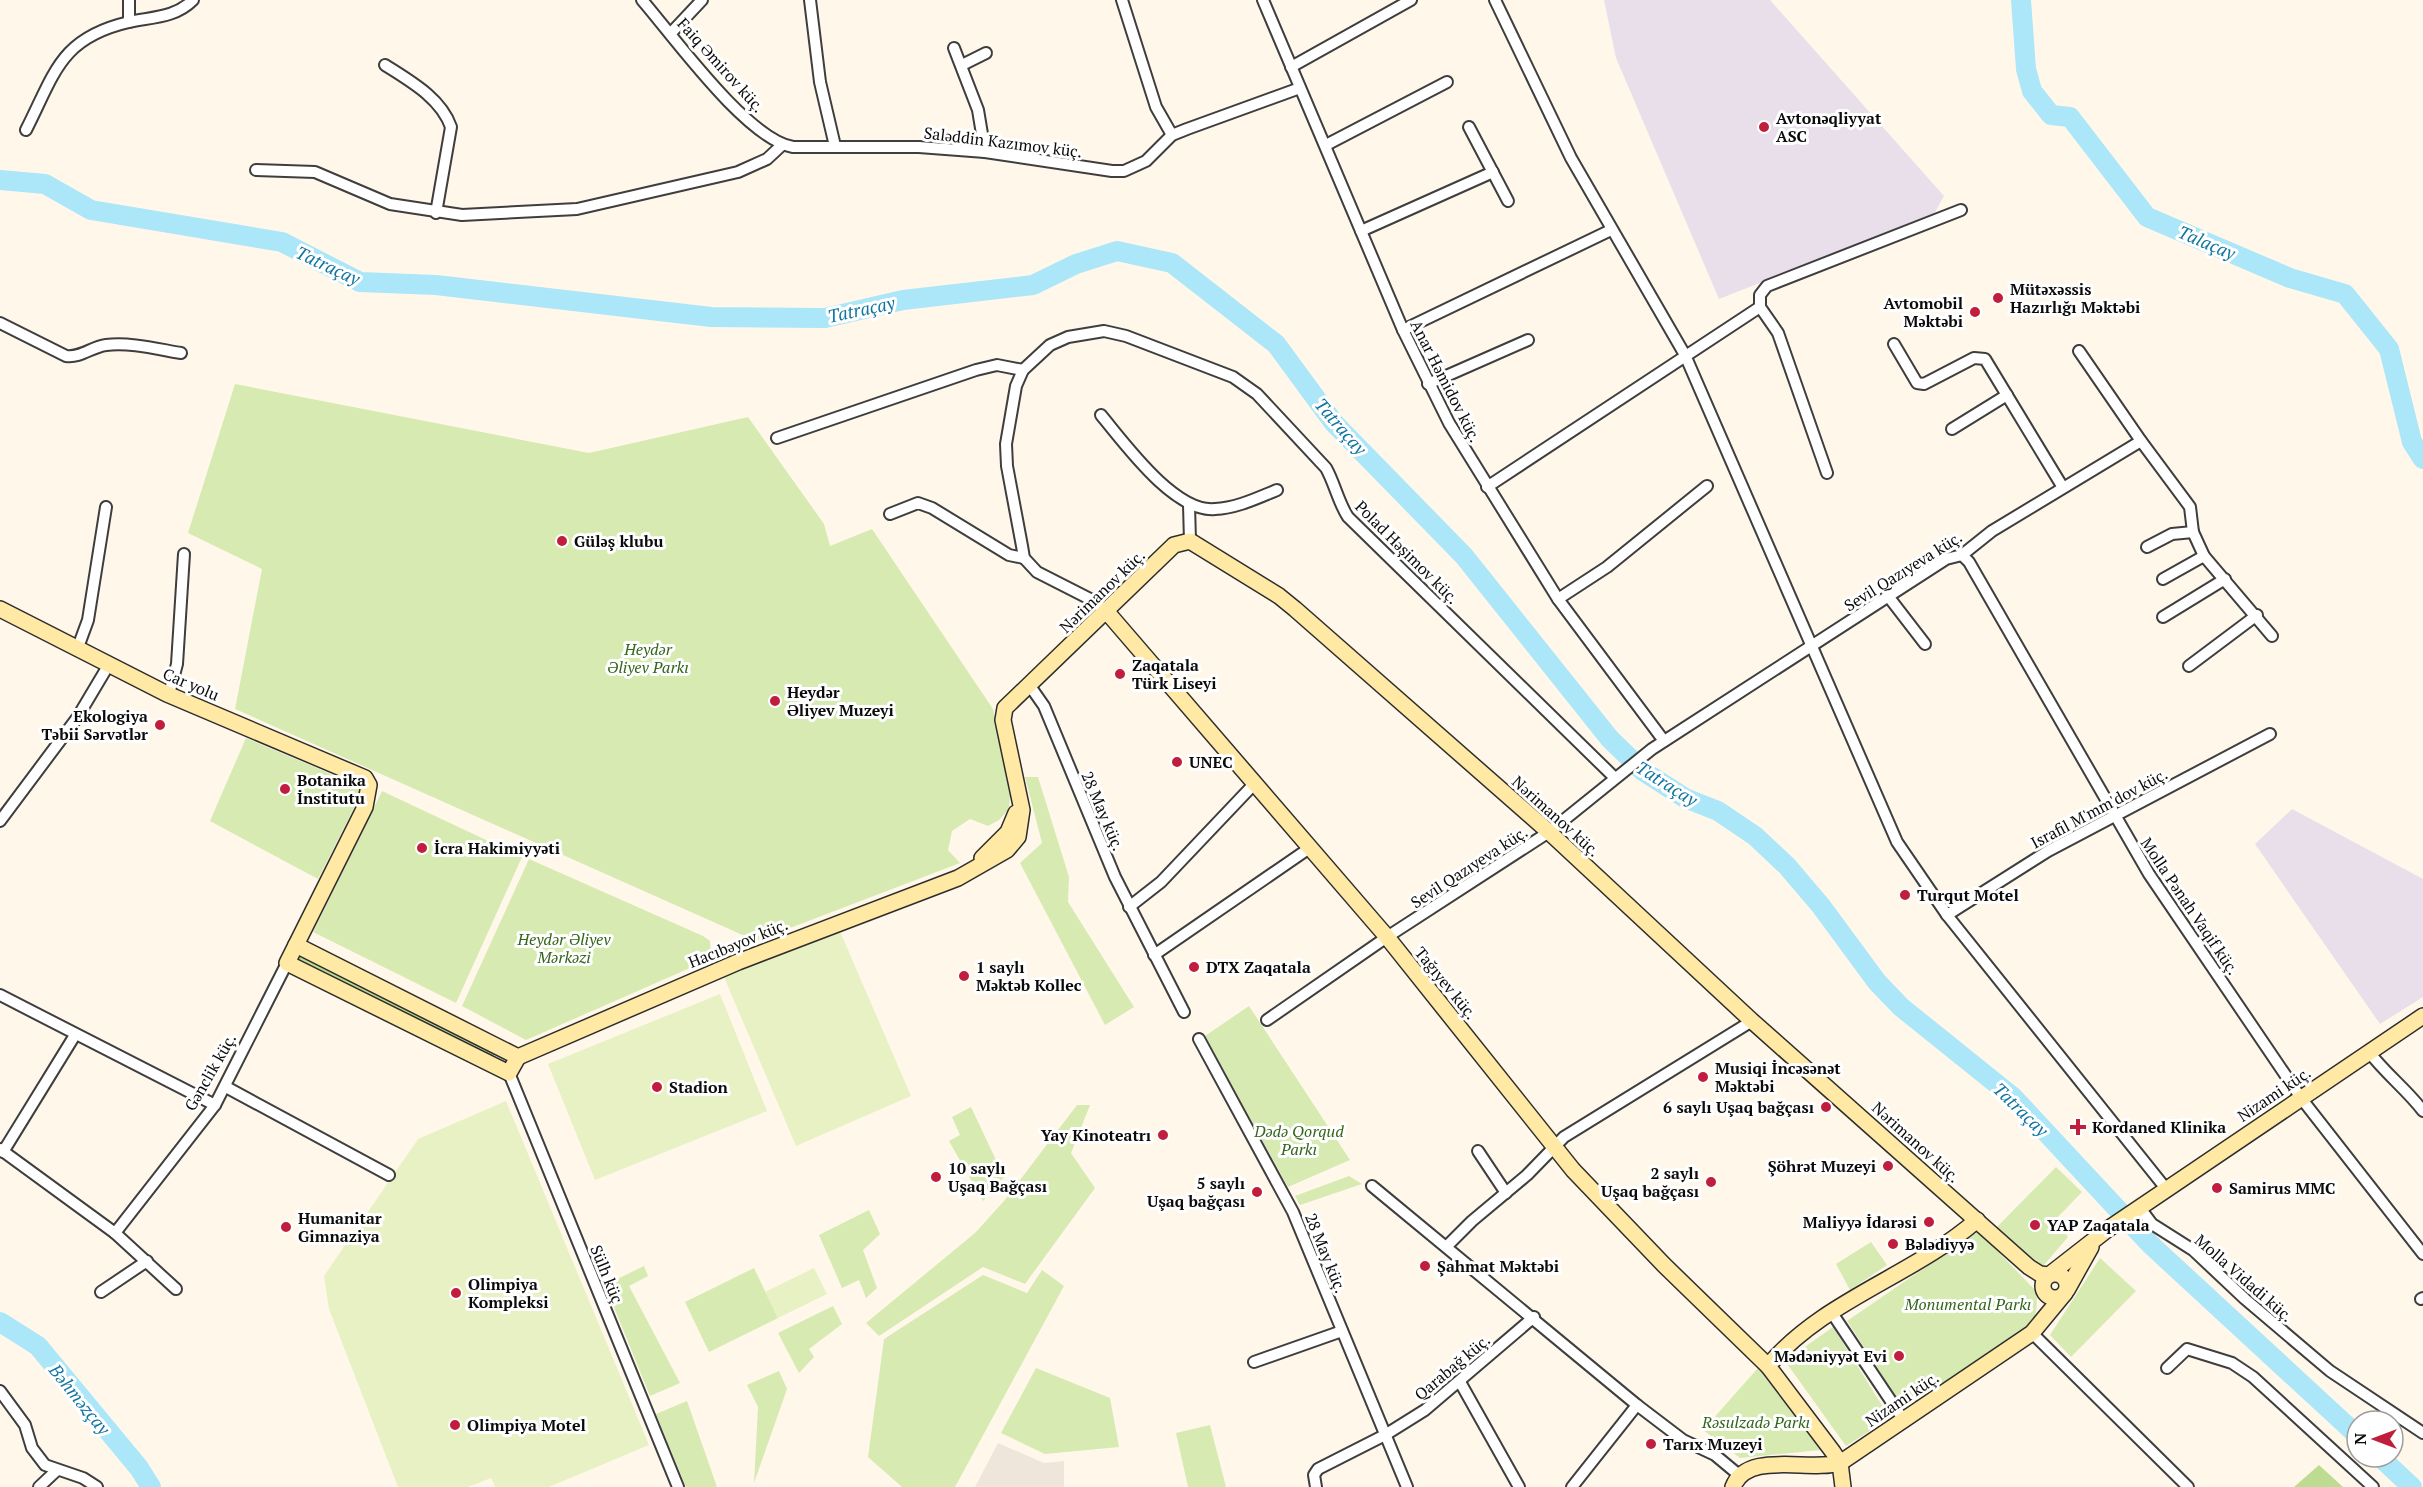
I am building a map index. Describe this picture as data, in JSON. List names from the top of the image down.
{
  "streets": {
    "street": [
      "Faiq Əmirov küç.",
      "Saləddin Kazımov küç.",
      "Anar Həmidov küç.",
      "Polad Həşimov küç.",
      "Sevil Qazıyeva küç.",
      "Nərimanov küç.",
      "Car yolu",
      "Israfil M'mm'dov küç.",
      "28 May küç.",
      "Molla Pənah Vaqif küç.",
      "Hacıbəyov küç.",
      "Tağıyev küç.",
      "Gənclik küç.",
      "Nizami küç.",
      "Sülh küç",
      "Molla Vidadi küç.",
      "Qarabağ küç."
    ]
  },
  "crossings": [
    ["Faiq Əmirov küç.", "Saləddin Kazımov küç."],
    ["Saləddin Kazımov küç.", "Anar Həmidov küç."],
    ["Anar Həmidov küç.", "Sevil Qazıyeva küç."],
    ["Polad Həşimov küç.", "Sevil Qazıyeva küç."],
    ["Sevil Qazıyeva küç.", "Nərimanov küç."],
    ["Sevil Qazıyeva küç.", "Molla Pənah Vaqif küç."],
    ["Sevil Qazıyeva küç.", "Tağıyev küç."],
    ["Nərimanov küç.", "28 May küç."],
    ["Nərimanov küç.", "Hacıbəyov küç."],
    ["Nərimanov küç.", "Tağıyev küç."],
    ["Nərimanov küç.", "Nizami küç."],
    ["Car yolu", "Gənclik küç."],
    ["Israfil M'mm'dov küç.", "Molla Pənah Vaqif küç."],
    ["28 May küç.", "Hacıbəyov küç."],
    ["28 May küç.", "Qarabağ küç."],
    ["Molla Pənah Vaqif küç.", "Nizami küç."],
    ["Tağıyev küç.", "Nizami küç."],
    ["Nizami küç.", "Molla Vidadi küç."]
  ],
  "water": ["Talaçay", "Tatraçay", "Bəhməzçay"],
  "parks": [
    "Heydər Əliyev Parkı",
    "Heydər Əliyev Mərkəzi",
    "Dədə Qorqud Parkı",
    "Monumental Parkı",
    "Rəsulzadə Parkı"
  ],
  "places": {
    "other": [
      "Avtonəqliyyat ASC",
      "Mütəxəssis Hazırlığı Məktəbi",
      "Avtomobil Məktəbi",
      "Güləş klubu",
      "Zaqatala Türk Liseyi",
      "Heydər Əliyev Muzeyi",
      "Ekologiya Təbii Sərvətlər",
      "UNEC",
      "Botanika İnstitutu",
      "İcra Hakimiyyəti",
      "Turqut Motel",
      "DTX Zaqatala",
      "1 saylı Məktəb Kollec",
      "Musiqi İncəsənət Məktəbi",
      "Stadion",
      "6 saylı Uşaq bağçası",
      "Yay Kinoteatrı",
      "Şöhrət Muzeyi",
      "10 saylı Uşaq Bağçası",
      "2 saylı Uşaq bağçası",
      "Samirus MMC",
      "5 saylı Uşaq bağçası",
      "Maliyyə İdarəsi",
      "YAP Zaqatala",
      "Humanitar Gimnaziya",
      "Bələdiyyə",
      "Şahmat Məktəbi",
      "Olimpiya Kompleksi",
      "Mədəniyyət Evi",
      "Olimpiya Motel",
      "Tarıx Muzeyi"
    ],
    "health": ["Kordaned Klinika"]
  },
  "north": "left"
}
